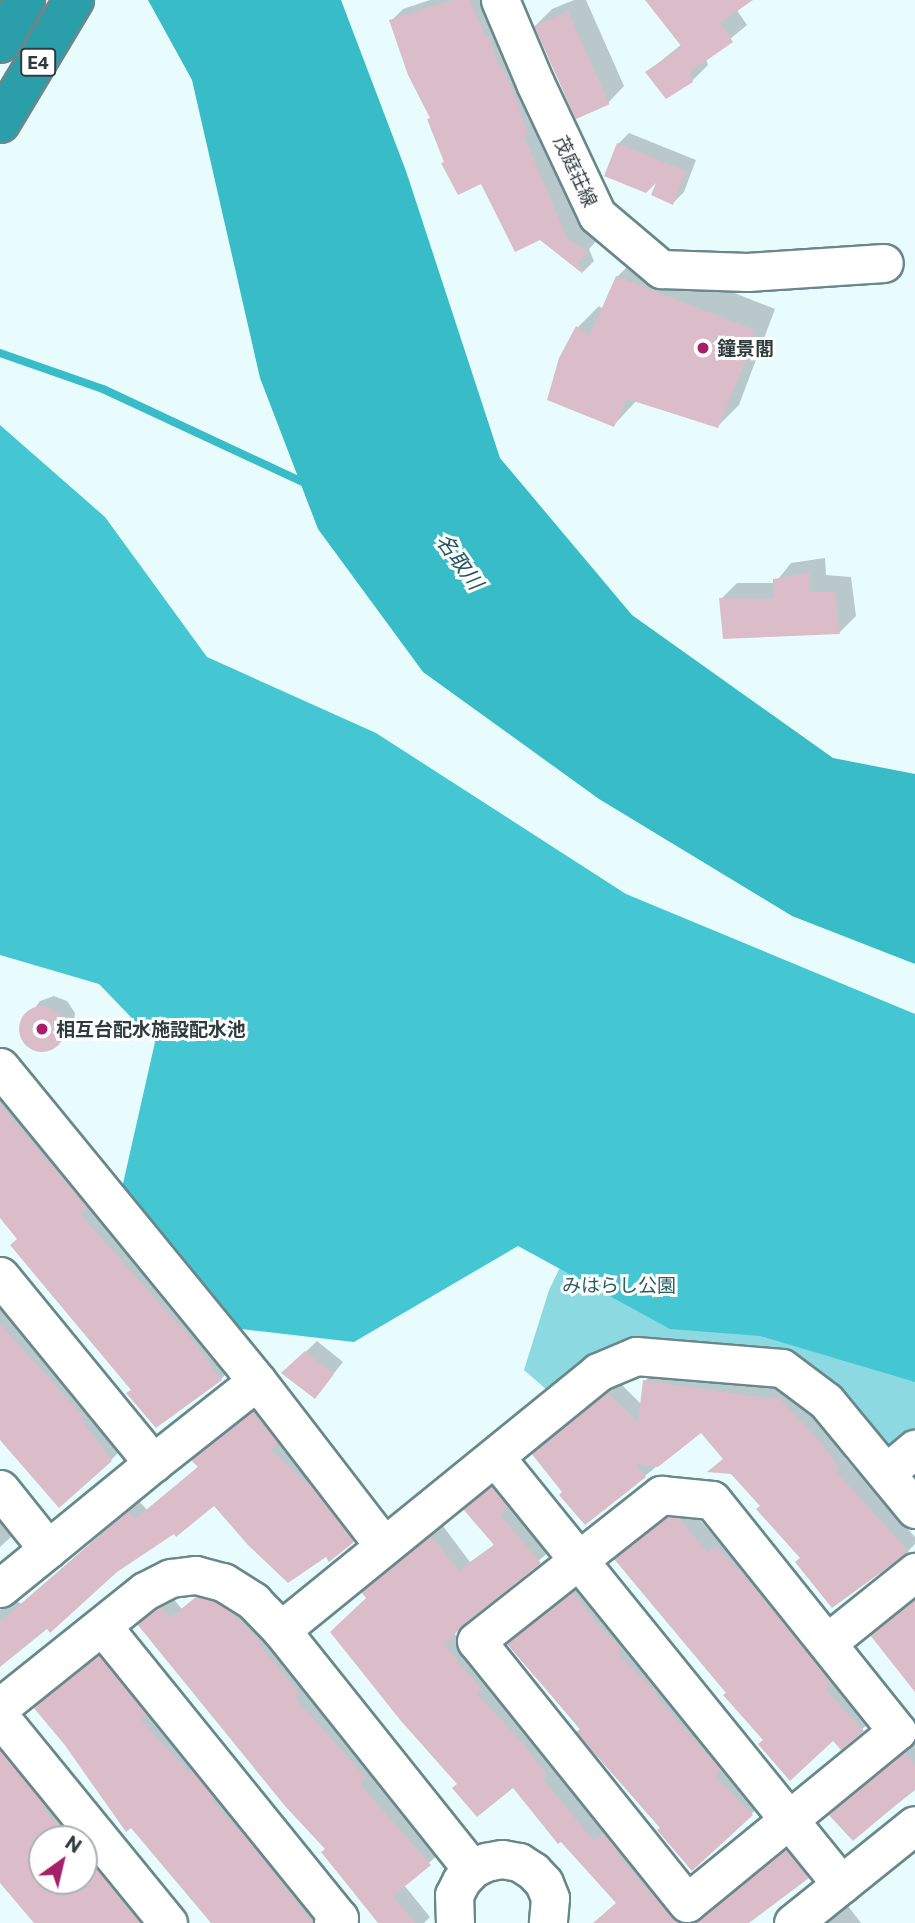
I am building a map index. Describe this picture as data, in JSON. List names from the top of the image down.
{
  "streets": {
    "highway": ["E4"],
    "street": ["茂庭荘線"]
  },
  "water": ["名取川"],
  "parks": ["みはらし公園"],
  "places": ["鐘景閣", "相互台配水施設配水池"],
  "north": "top right"
}
